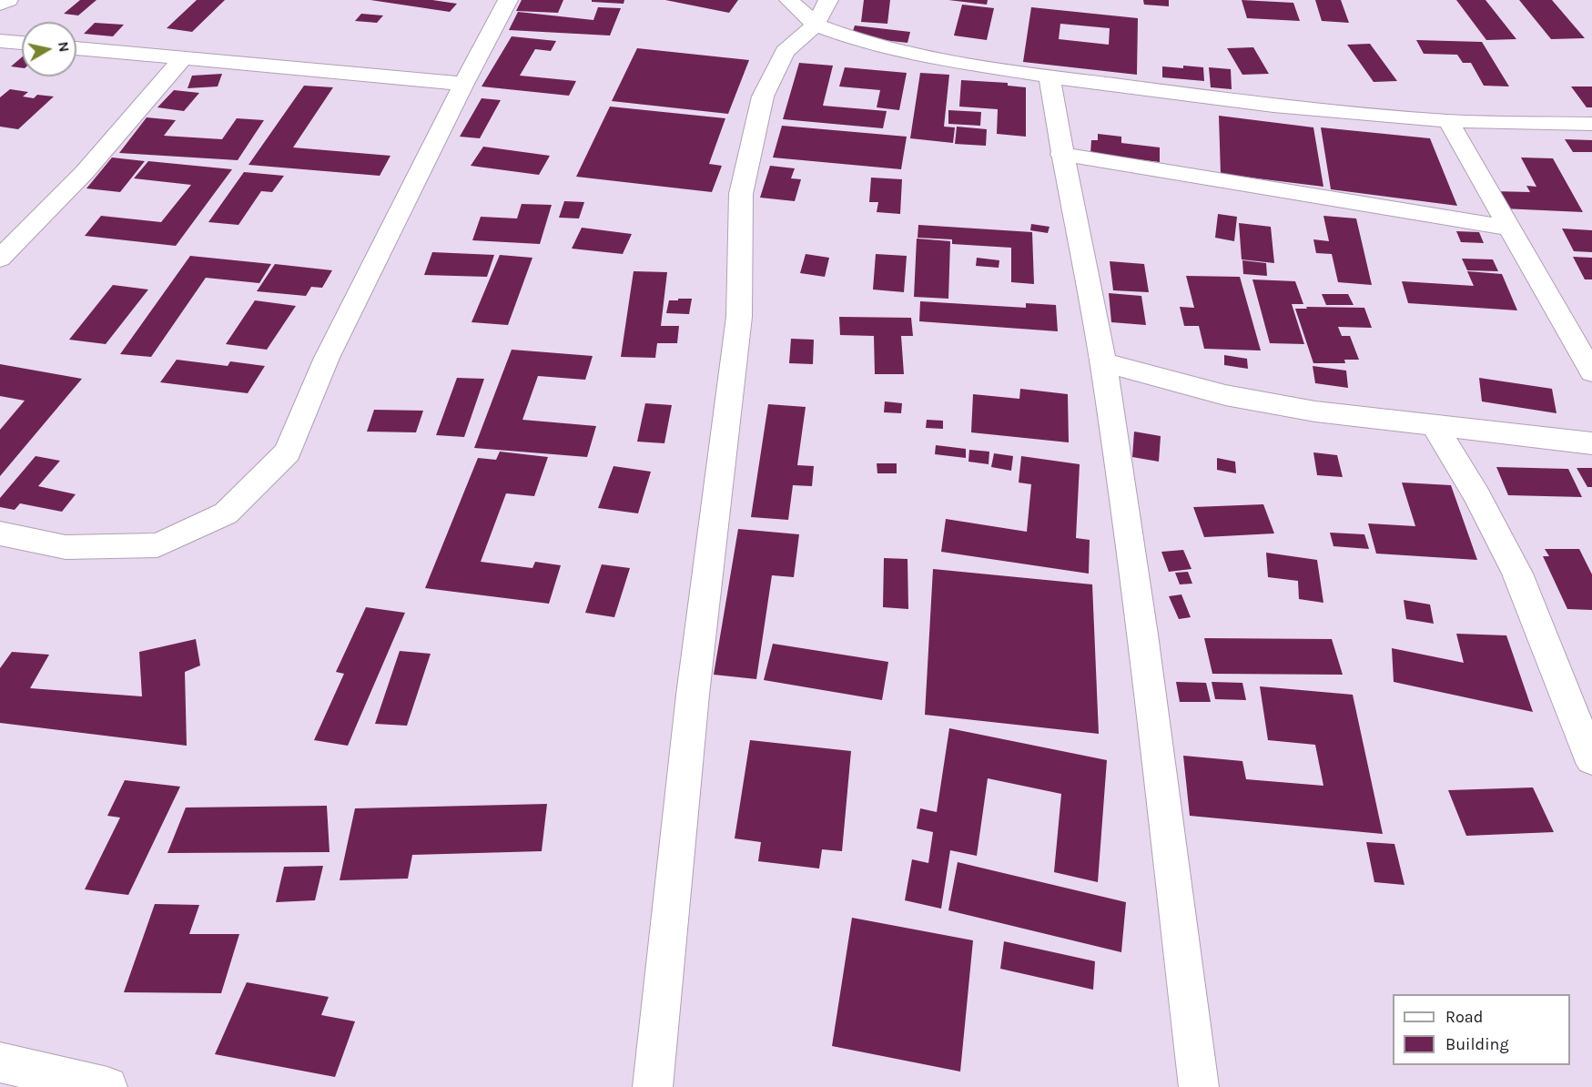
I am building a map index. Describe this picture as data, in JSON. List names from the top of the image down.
{
  "legend": ["Road", "Building"],
  "north": "right"
}
